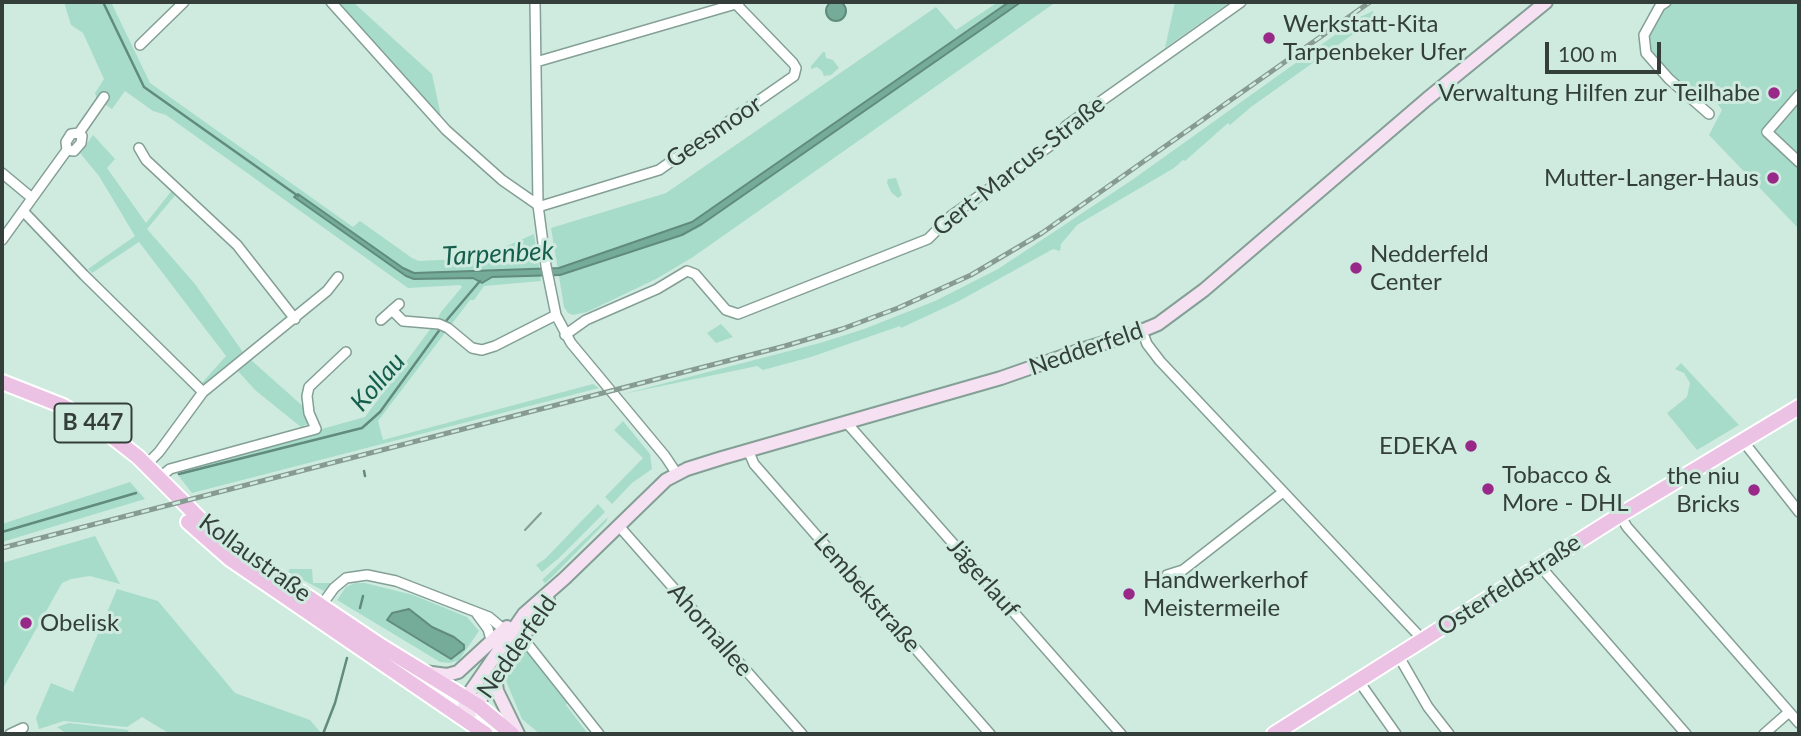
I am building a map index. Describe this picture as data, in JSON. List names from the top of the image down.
{
  "streets": {
    "main road": [
      "Nedderfeld",
      "B 447",
      "Kollaustraße",
      "Osterfeldstraße"
    ],
    "street": [
      "Geesmoor",
      "Gert-Marcus-Straße",
      "Jägerlauf",
      "Lembekstraße",
      "Ahornallee"
    ]
  },
  "crossings": [
    ["Nedderfeld", "Kollaustraße"],
    ["Nedderfeld", "Jägerlauf"],
    ["Nedderfeld", "Lembekstraße"],
    ["Nedderfeld", "Ahornallee"]
  ],
  "water": ["Tarpenbek", "Kollau"],
  "places": [
    "Werkstatt-Kita Tarpenbeker Ufer",
    "Verwaltung Hilfen zur Teilhabe",
    "Mutter-Langer-Haus",
    "Nedderfeld Center",
    "EDEKA",
    "Tobacco & More - DHL",
    "the niu Bricks",
    "Handwerkerhof Meistermeile",
    "Obelisk"
  ],
  "scale_bar": "100 m"
}
